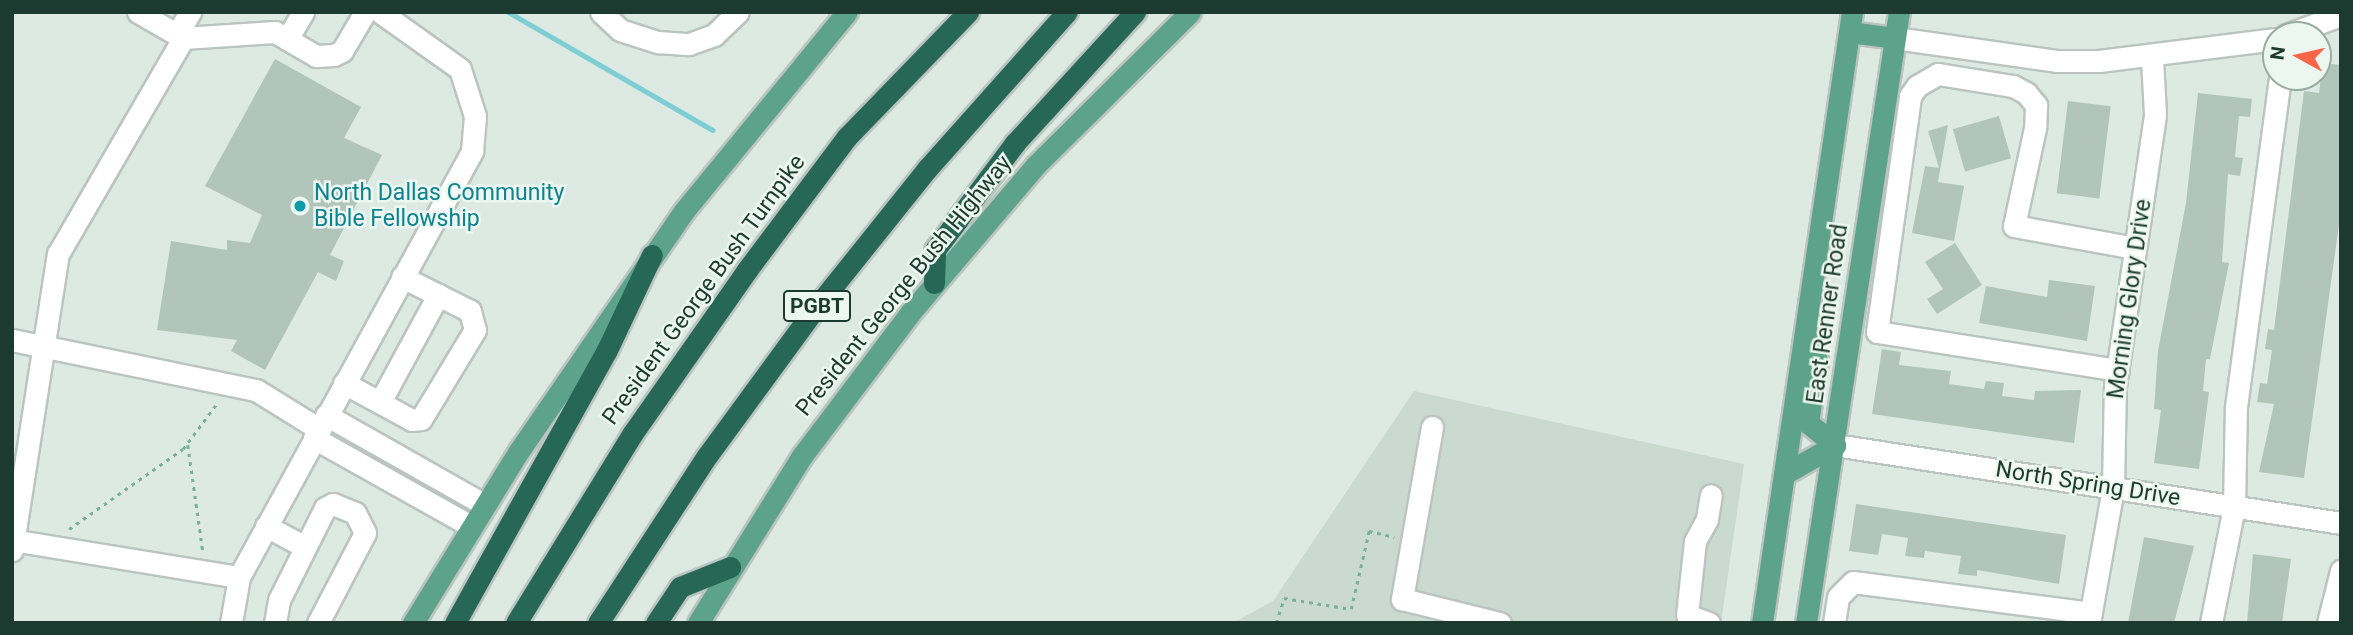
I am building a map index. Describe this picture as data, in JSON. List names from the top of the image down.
{
  "streets": {
    "highway": ["President George Bush Turnpike", "PGBT"],
    "main road": ["President George Bush Highway", "East Renner Road"],
    "street": ["Morning Glory Drive", "North Spring Drive"]
  },
  "crossings": [
    ["Morning Glory Drive", "North Spring Drive"],
    ["East Renner Road", "North Spring Drive"]
  ],
  "places": ["North Dallas Community Bible Fellowship"],
  "north": "left"
}
